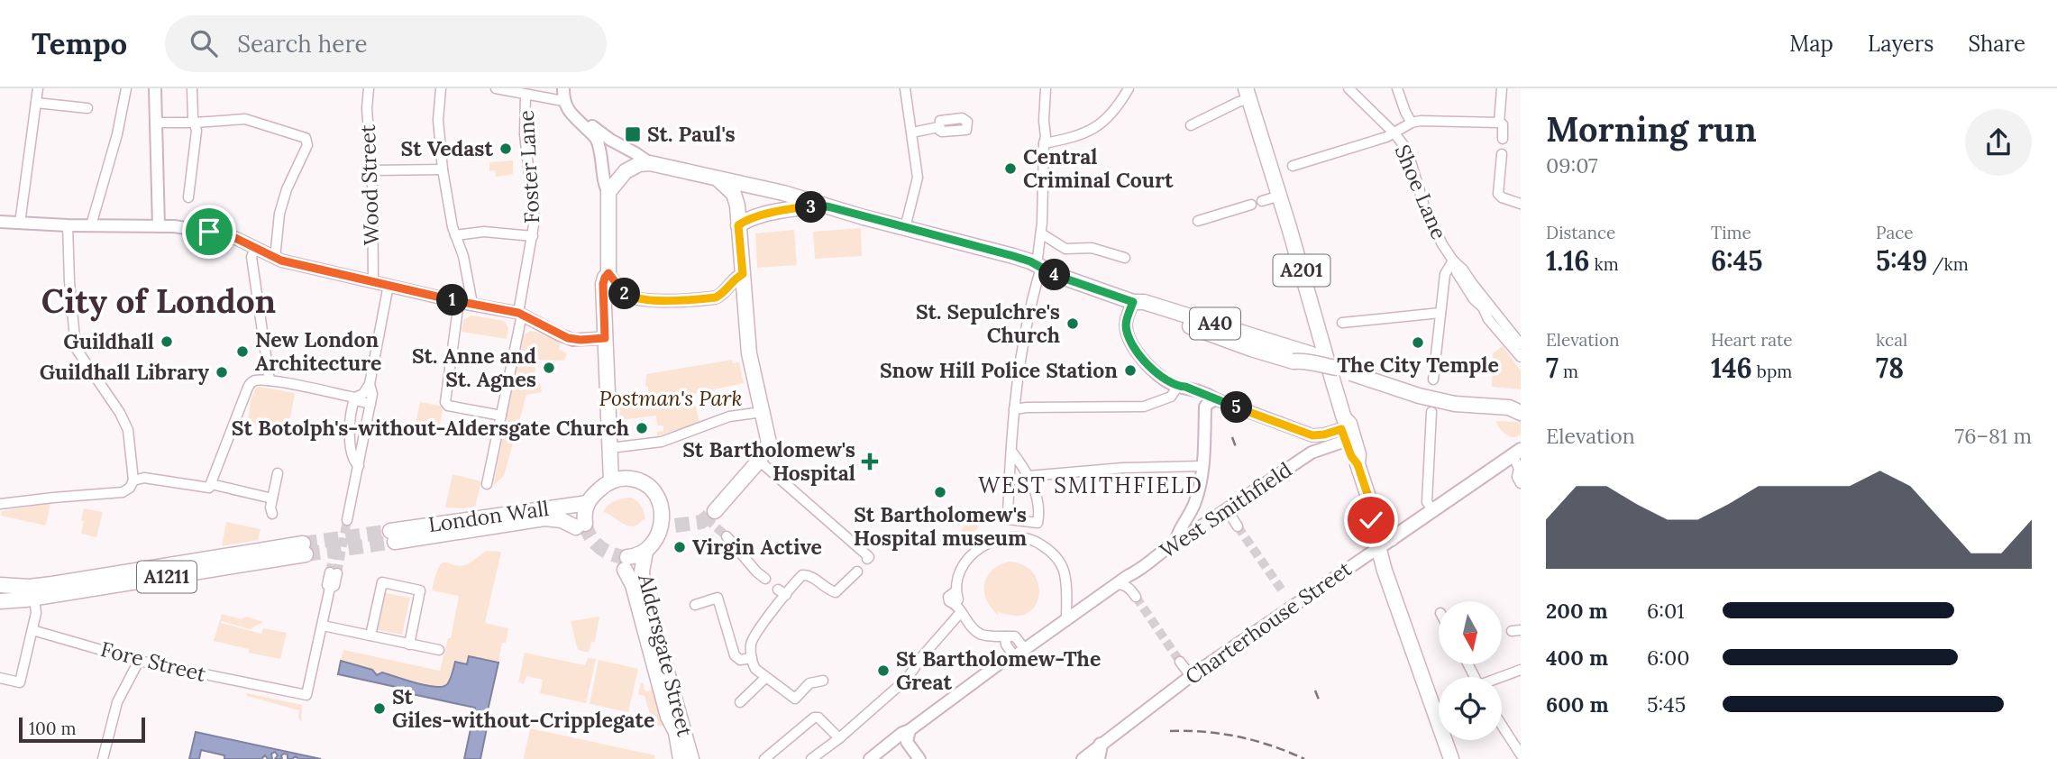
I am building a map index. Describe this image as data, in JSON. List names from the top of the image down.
{
  "streets": {
    "main road": [
      "A201",
      "A40",
      "London Wall",
      "A1211",
      "Charterhouse Street",
      "Aldersgate Street"
    ],
    "street": [
      "Foster Lane",
      "Wood Street",
      "Shoe Lane",
      "West Smithfield",
      "Fore Street"
    ]
  },
  "crossings": [
    ["A201", "West Smithfield"],
    ["A201", "Charterhouse Street"]
  ],
  "districts": ["City of London", "WEST SMITHFIELD"],
  "parks": ["Postman's Park"],
  "places": {
    "transit": ["St. Paul's"],
    "other": [
      "St Vedast",
      "Central Criminal Court",
      "St. Sepulchre's Church",
      "Guildhall",
      "The City Temple",
      "New London Architecture",
      "St. Anne and St. Agnes",
      "Snow Hill Police Station",
      "Guildhall Library",
      "St Botolph's-without-Aldersgate Church",
      "St Bartholomew's Hospital museum",
      "Virgin Active",
      "St Bartholomew-The Great",
      "St Giles-without-Cripplegate"
    ],
    "health": ["St Bartholomew's Hospital"]
  },
  "scale_bar": "100 m",
  "north": "bottom",
  "page": {
    "header": "Tempo",
    "search": "Search here",
    "nav": ["Map", "Layers", "Share"],
    "heading": ["Morning run", "09:07"],
    "pins": [
      "3",
      "4",
      "2",
      "1",
      "5"
    ],
    "stats": [
      ["Distance", "1.16 km"],
      ["Time", "6:45"],
      ["Pace", "5:49 /km"],
      ["Elevation", "7 m"],
      ["Heart rate", "146 bpm"],
      ["kcal", "78"]
    ],
    "chart": ["Elevation", "76–81 m"],
    "list": [
      {
        "name": "200 m",
        "note": "6:01"
      },
      {
        "name": "400 m",
        "note": "6:00"
      },
      {
        "name": "600 m",
        "note": "5:45"
      }
    ],
    "scale": "100 m"
  }
}
